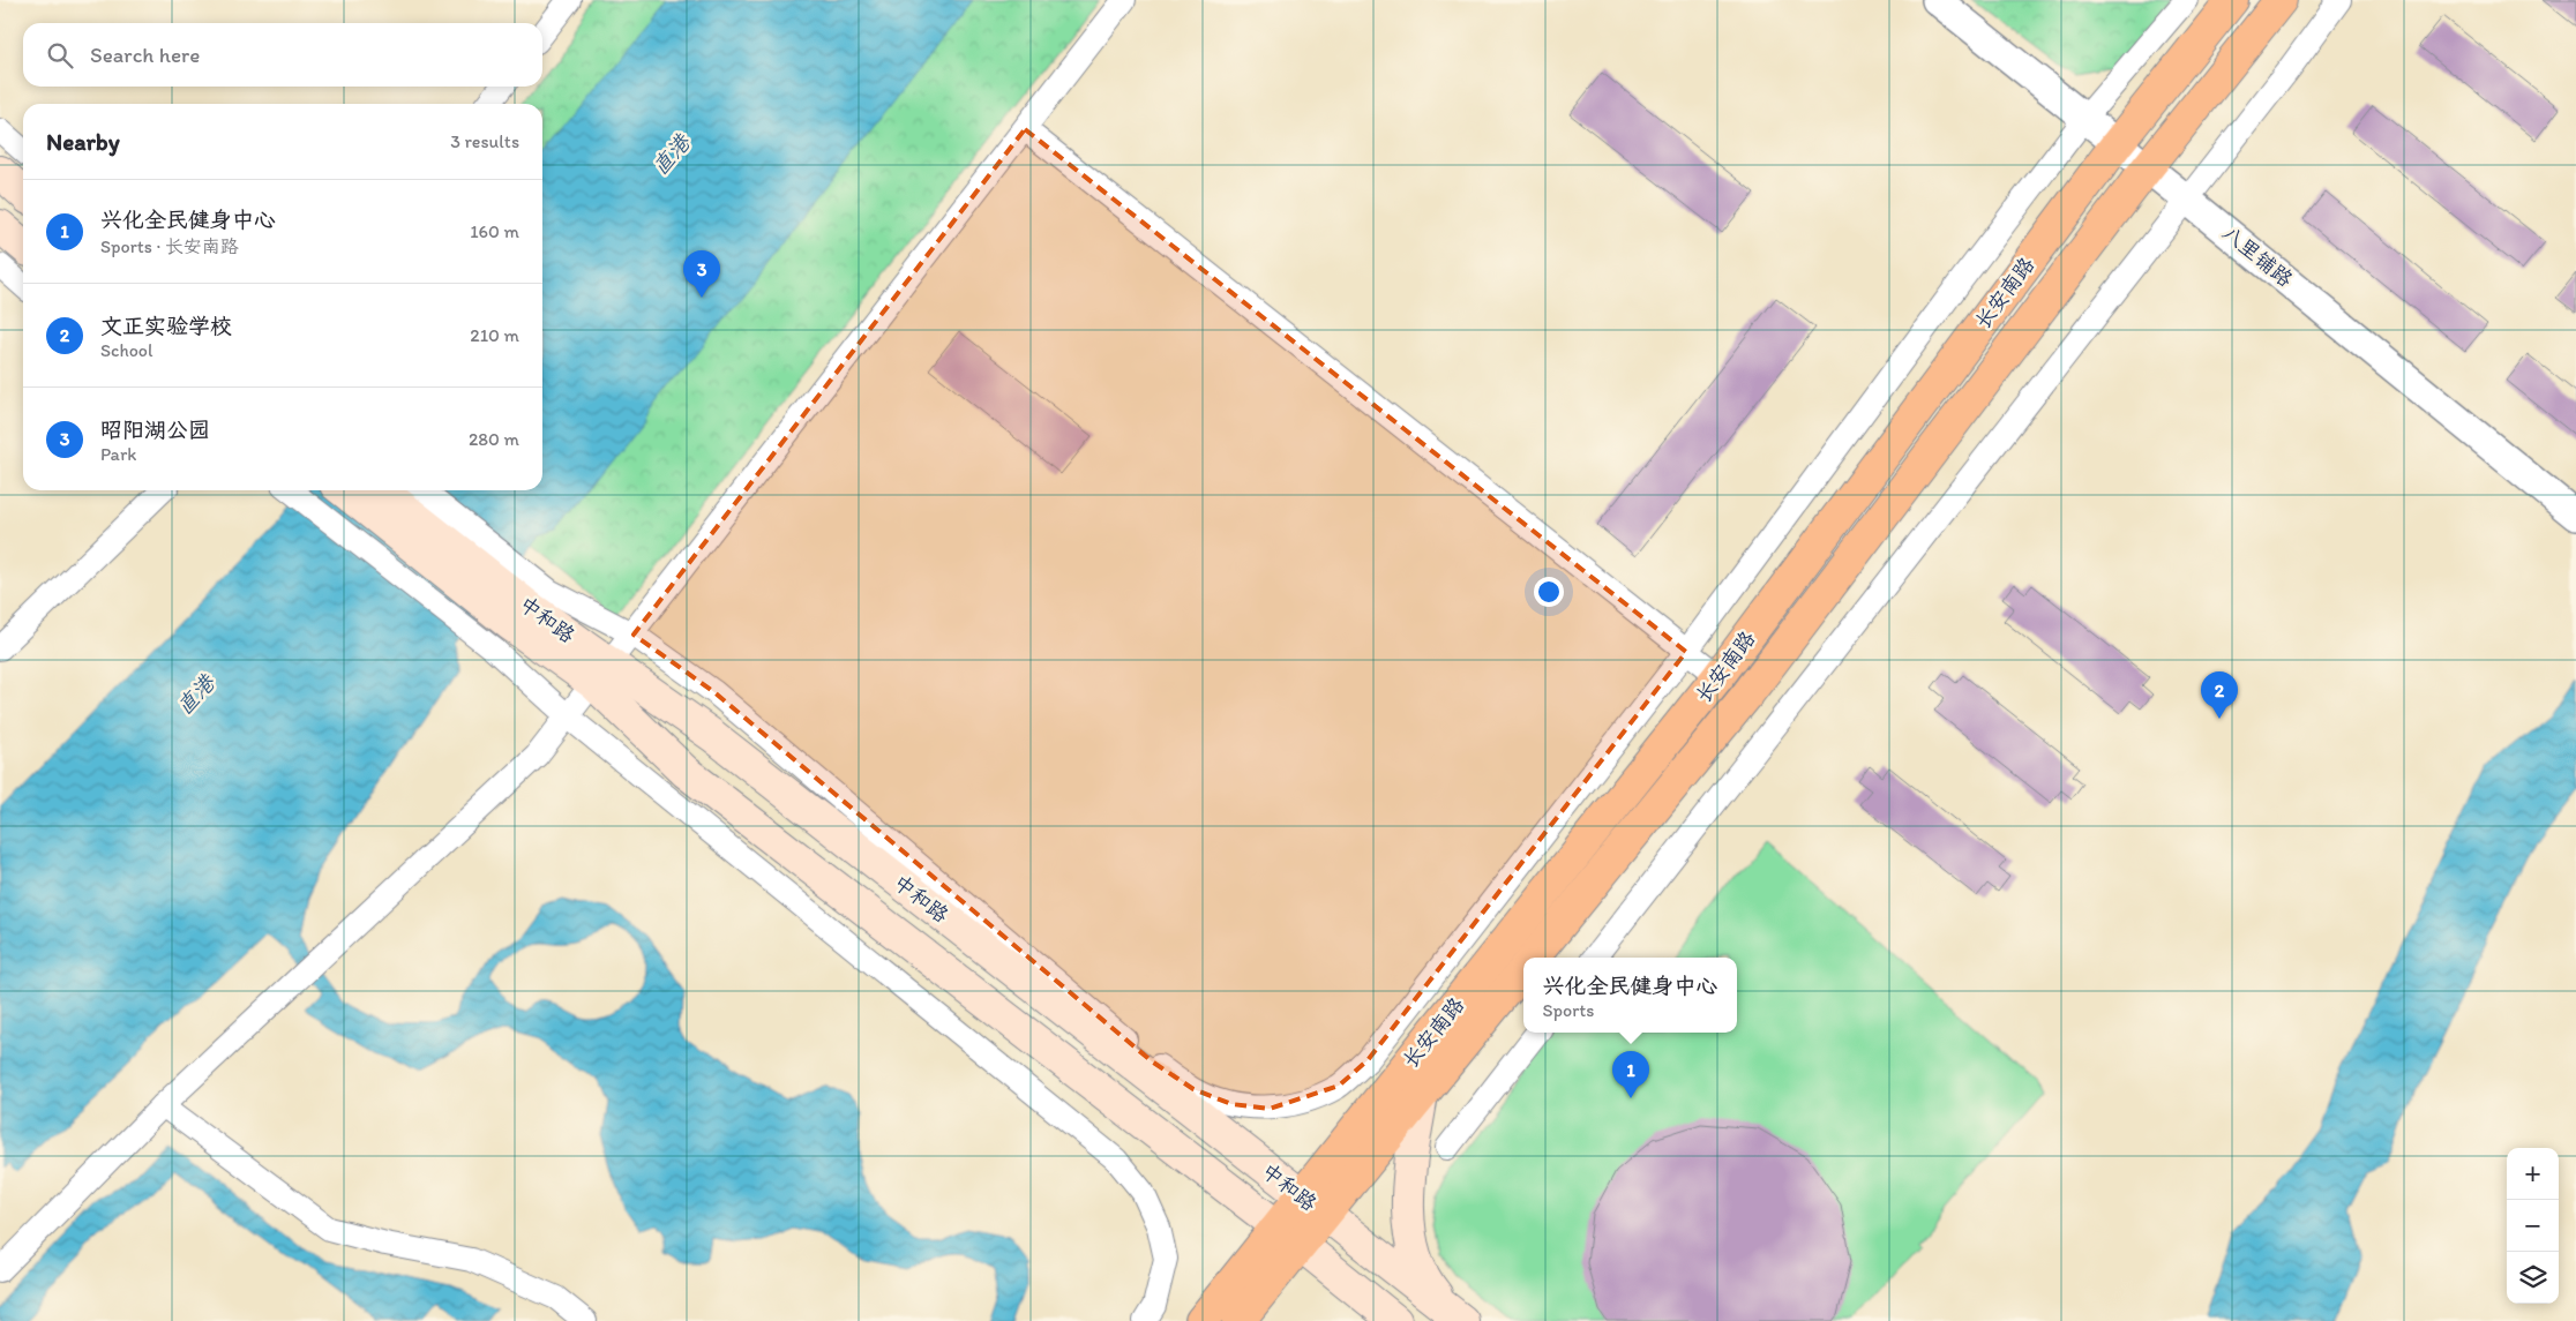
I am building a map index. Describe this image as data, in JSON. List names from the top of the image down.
{
  "streets": {
    "main road": ["长安南路", "中和路"],
    "street": ["八里铺路"]
  },
  "crossings": [
    ["八里铺路", "长安南路"],
    ["长安南路", "中和路"]
  ],
  "water": ["直港"],
  "page": {
    "search": "Search here",
    "heading": ["Nearby", "3 results"],
    "list": [
      {
        "mark": "1",
        "name": "兴化全民健身中心",
        "note": "Sports · 长安南路",
        "value": "160 m"
      },
      {
        "mark": "2",
        "name": "文正实验学校",
        "note": "School",
        "value": "210 m"
      },
      {
        "mark": "3",
        "name": "昭阳湖公园",
        "note": "Park",
        "value": "280 m"
      }
    ],
    "pins": ["3", "2", "1"],
    "popup": ["兴化全民健身中心", "Sports"],
    "map_buttons": ["+", "−"]
  }
}
